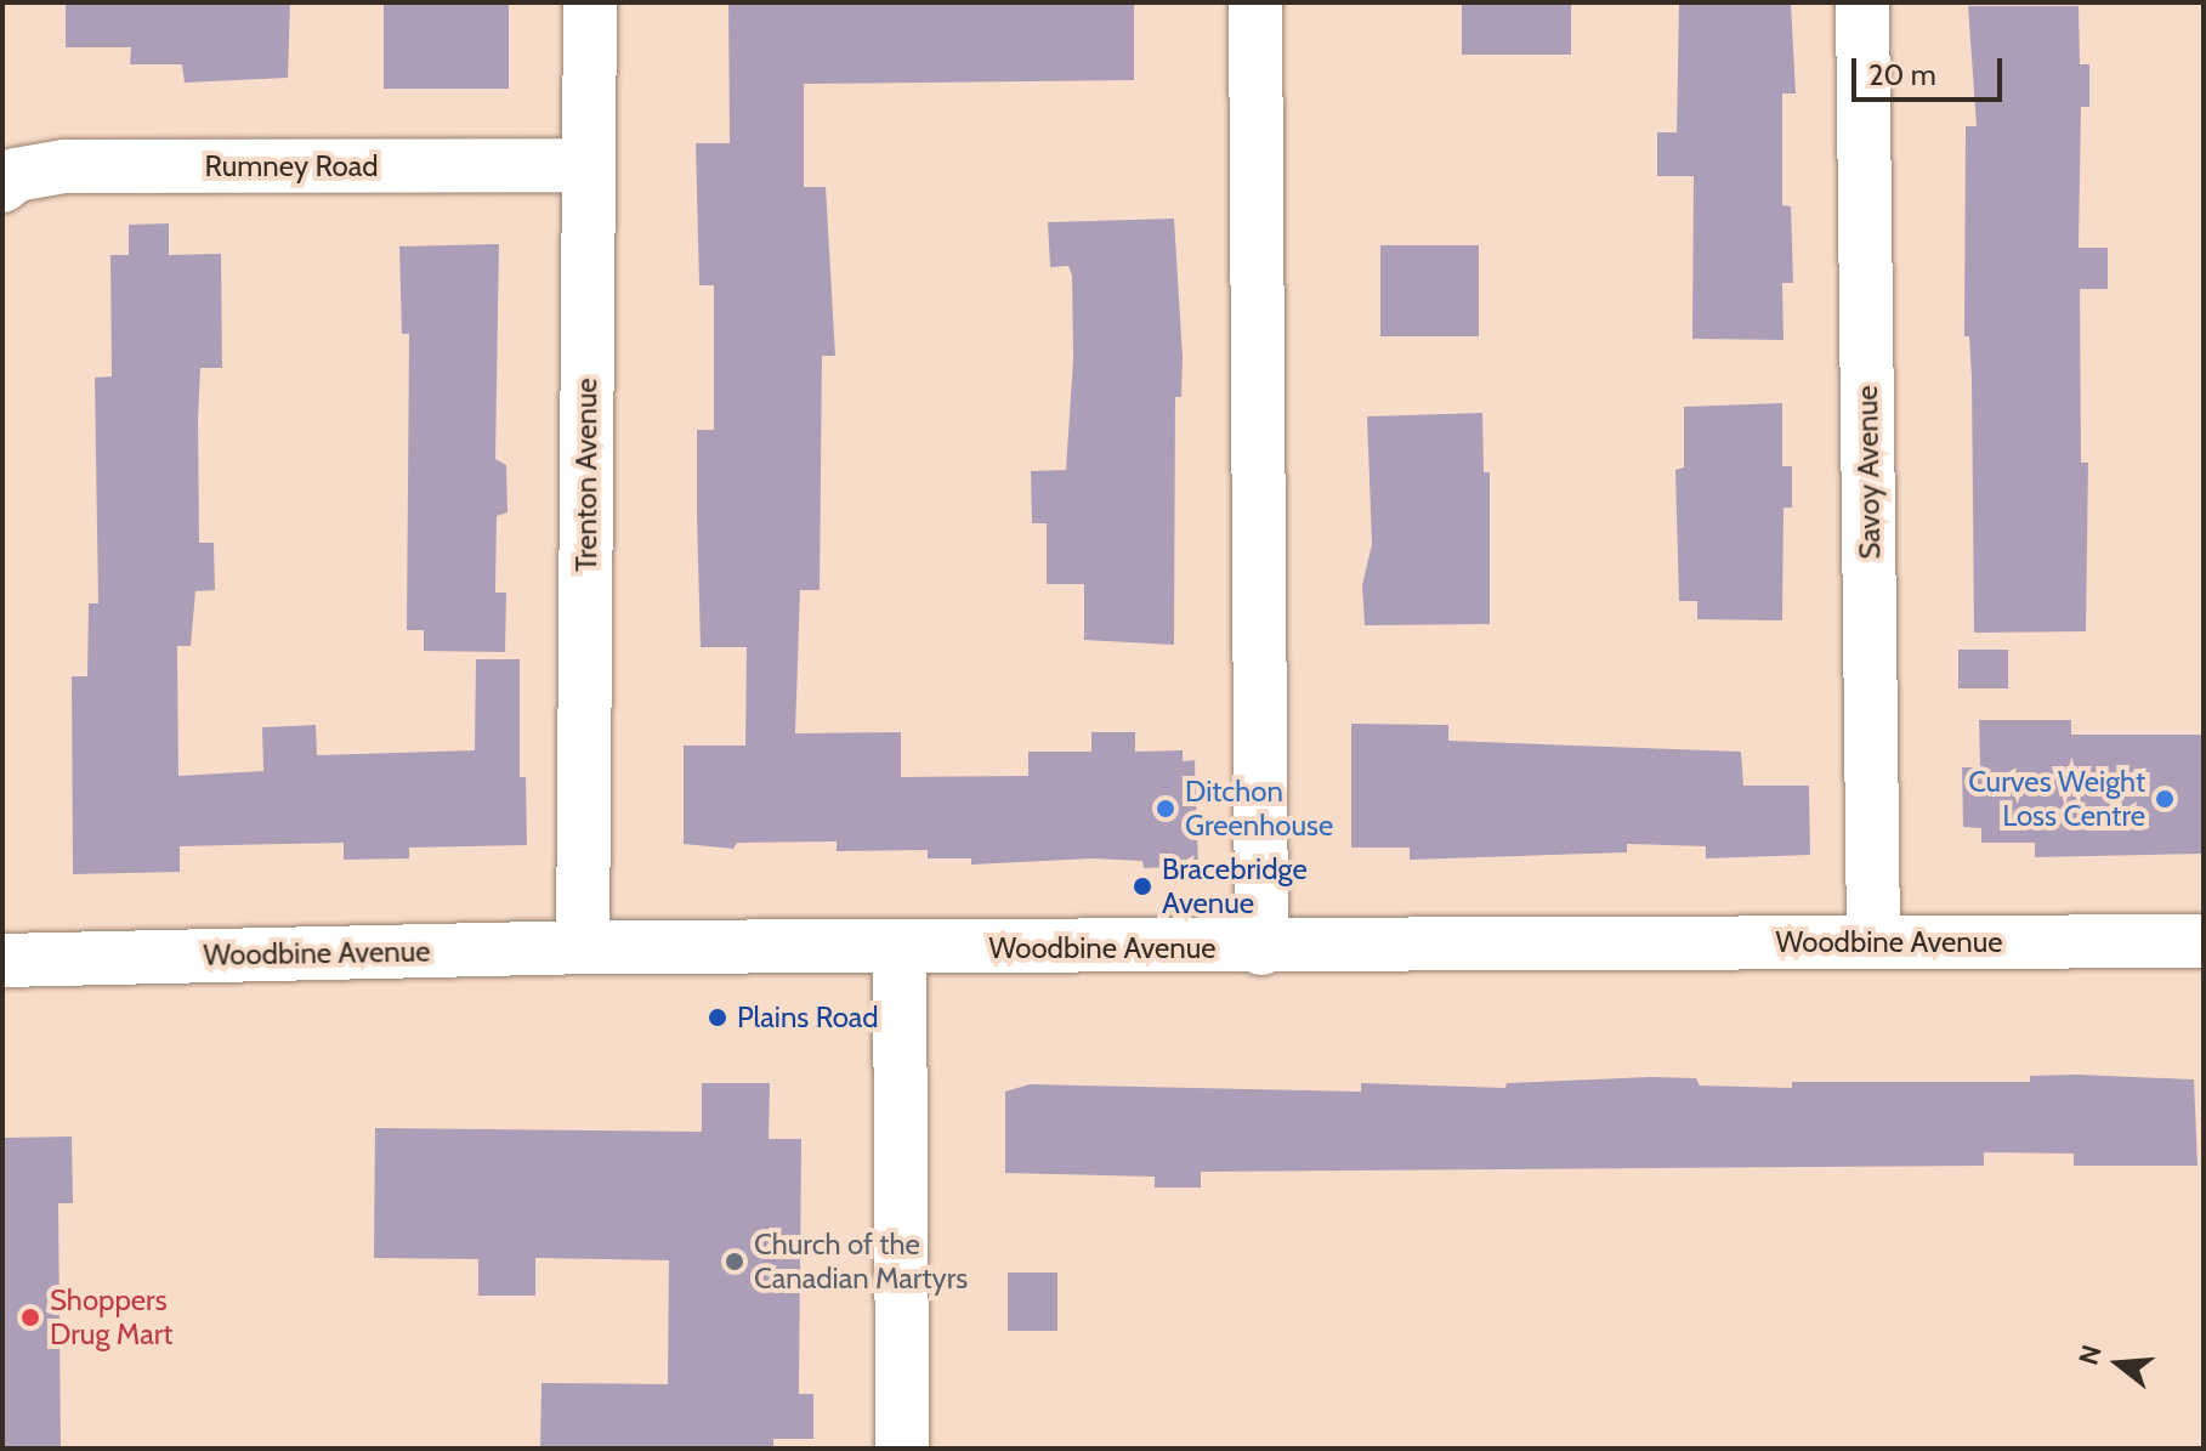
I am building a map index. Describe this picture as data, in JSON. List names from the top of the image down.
{
  "streets": {
    "street": [
      "Rumney Road",
      "Savoy Avenue",
      "Trenton Avenue",
      "Woodbine Avenue"
    ]
  },
  "crossings": [
    ["Rumney Road", "Trenton Avenue"],
    ["Savoy Avenue", "Woodbine Avenue"],
    ["Trenton Avenue", "Woodbine Avenue"]
  ],
  "places": [
    "Curves Weight Loss Centre",
    "Ditchon Greenhouse",
    "Bracebridge Avenue",
    "Plains Road",
    "Church of the Canadian Martyrs",
    "Shoppers Drug Mart"
  ],
  "scale_bar": "20 m",
  "north": "left"
}
